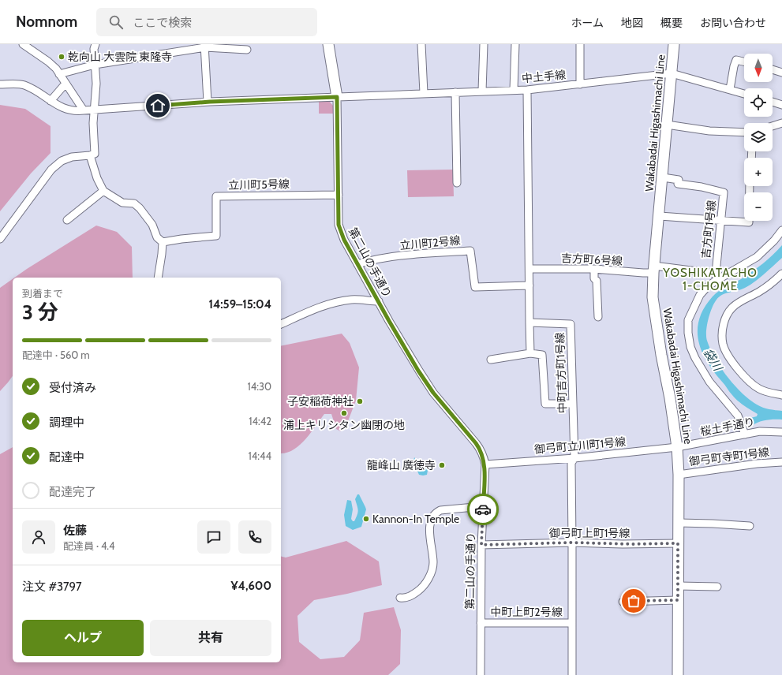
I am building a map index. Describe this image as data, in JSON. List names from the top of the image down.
{
  "streets": {
    "main road": ["Wakabadai Higashimachi Line"],
    "street": [
      "中土手線",
      "立川町5号線",
      "吉方町1号線",
      "立川町2号線",
      "吉方町6号線",
      "第二山の手通り",
      "中町吉方町1号線",
      "桜土手通り",
      "御弓町立川町1号線",
      "御弓町寺町1号線",
      "御弓町上町1号線",
      "中町上町2号線"
    ]
  },
  "crossings": [
    ["中土手線", "Wakabadai Higashimachi Line"],
    ["中土手線", "第二山の手通り"],
    ["Wakabadai Higashimachi Line", "吉方町1号線"],
    ["Wakabadai Higashimachi Line", "吉方町6号線"],
    ["Wakabadai Higashimachi Line", "桜土手通り"],
    ["Wakabadai Higashimachi Line", "御弓町立川町1号線"],
    ["Wakabadai Higashimachi Line", "御弓町寺町1号線"],
    ["Wakabadai Higashimachi Line", "御弓町上町1号線"],
    ["立川町5号線", "第二山の手通り"],
    ["吉方町1号線", "吉方町6号線"],
    ["立川町2号線", "第二山の手通り"],
    ["第二山の手通り", "御弓町立川町1号線"],
    ["第二山の手通り", "御弓町上町1号線"],
    ["第二山の手通り", "中町上町2号線"],
    ["中町吉方町1号線", "御弓町立川町1号線"],
    ["中町吉方町1号線", "御弓町上町1号線"],
    ["中町吉方町1号線", "中町上町2号線"],
    ["桜土手通り", "御弓町立川町1号線"]
  ],
  "districts": ["YOSHIKATACHO 1-CHOME"],
  "water": ["袋川"],
  "places": [
    "乾向山 大雲院 東隆寺",
    "子安稲荷神社",
    "浦上キリシタン幽閉の地",
    "龍峰山 廣徳寺",
    "Kannon-In Temple"
  ],
  "north": "bottom",
  "page": {
    "header": "Nomnom",
    "search": "ここで検索",
    "nav": [
      "ホーム",
      "地図",
      "概要",
      "お問い合わせ"
    ],
    "map_buttons": ["+", "−"],
    "heading": ["3 分", "到着まで", "14:59–15:04"],
    "panel": [
      "佐藤",
      "配達員 · 4.4",
      "注文 #3797",
      "¥4,600"
    ],
    "bar": "配達中 · 560 m",
    "list": [
      ["受付済み", "14:30"],
      ["調理中", "14:42"],
      ["配達中", "14:44"],
      "配達完了"
    ],
    "buttons": ["ヘルプ", "共有"]
  }
}
